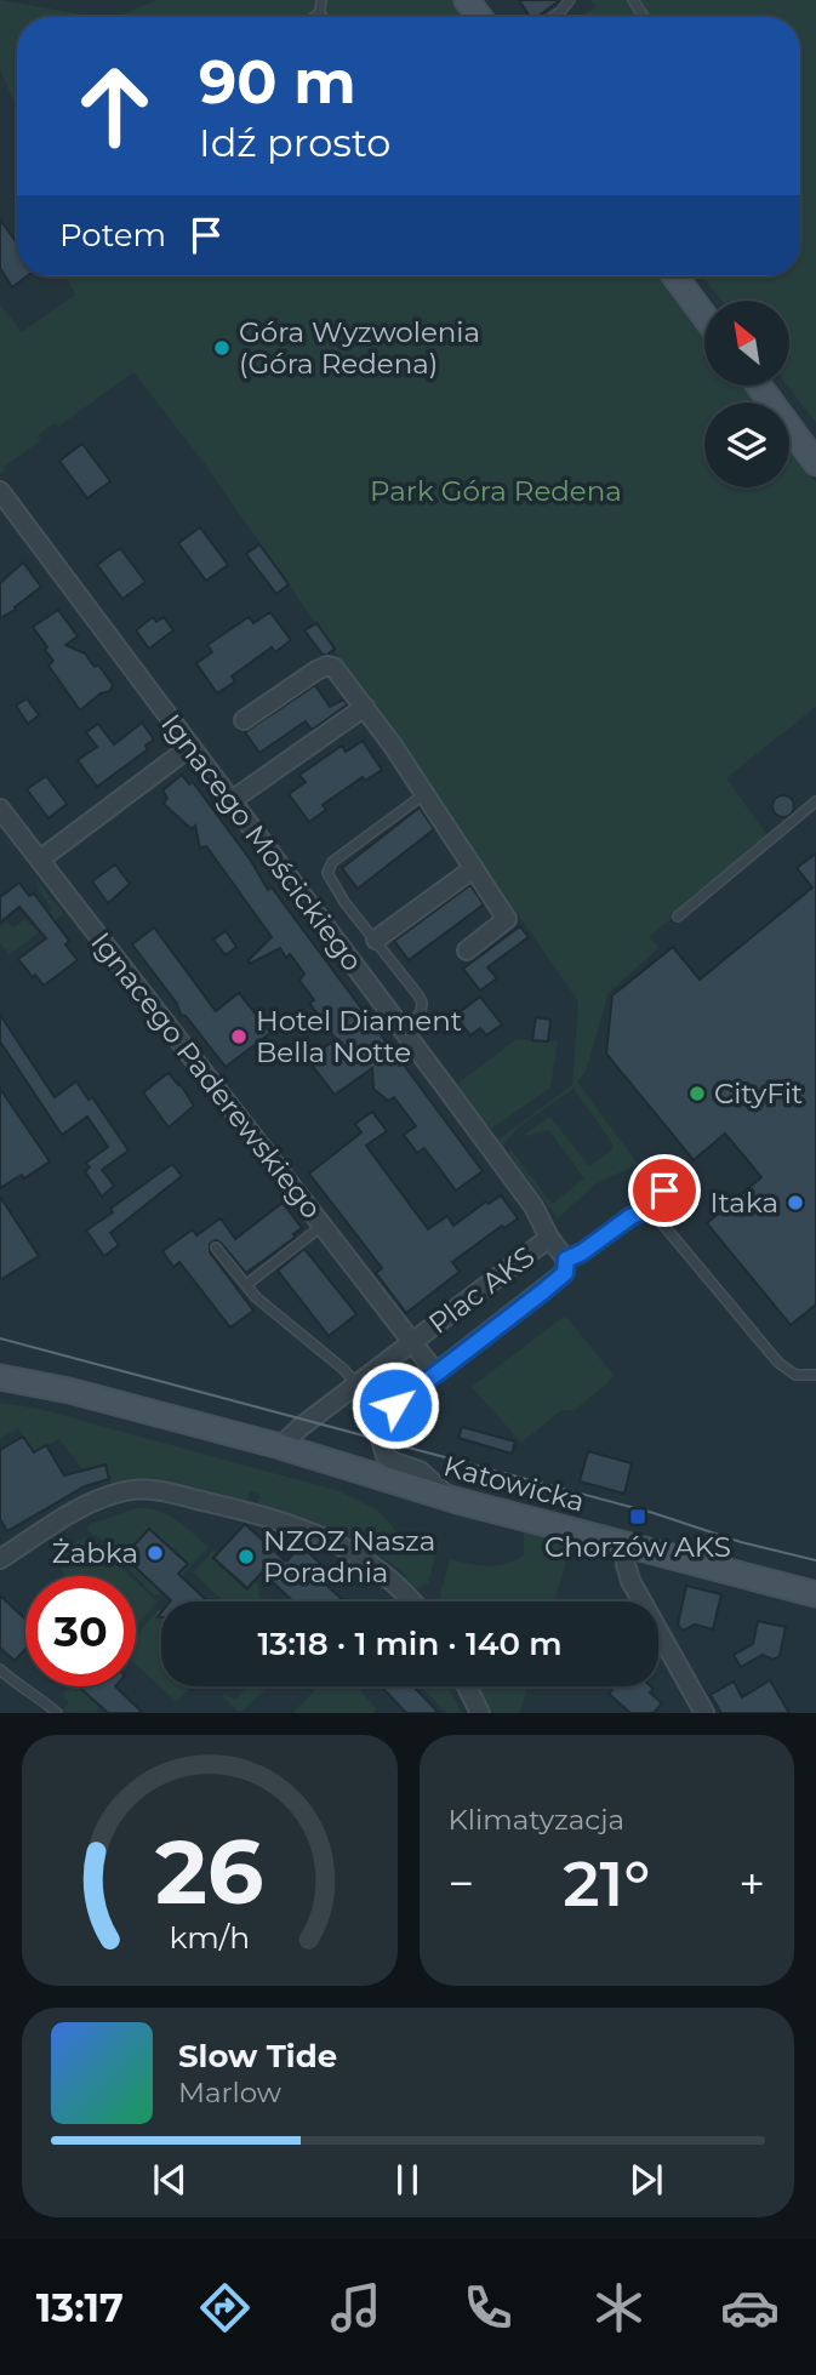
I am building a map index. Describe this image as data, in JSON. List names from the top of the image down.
{
  "streets": {
    "street": [
      "Ignacego Mościckiego",
      "Ignacego Paderewskiego",
      "Plac AKS",
      "Katowicka"
    ]
  },
  "crossings": [
    ["Ignacego Mościckiego", "Plac AKS"],
    ["Ignacego Paderewskiego", "Plac AKS"],
    ["Plac AKS", "Katowicka"]
  ],
  "parks": ["Park Góra Redena"],
  "places": {
    "other": [
      "Góra Wyzwolenia (Góra Redena)",
      "Hotel Diament Bella Notte",
      "CityFit",
      "Itaka",
      "Żabka",
      "NZOZ Nasza Poradnia"
    ],
    "transit": ["Chorzów AKS"]
  },
  "north": "top left",
  "page": {
    "turn": ["90 m", "Idź prosto"],
    "then": "Potem",
    "limit": "30",
    "trip": "13:18 · 1 min · 140 m",
    "tile": "Klimatyzacja",
    "heat": ["−", "21°", "+"],
    "song": ["Slow Tide", "Marlow"],
    "tabs": "13:17",
    "gauge": ["26", "km/h"]
  }
}
